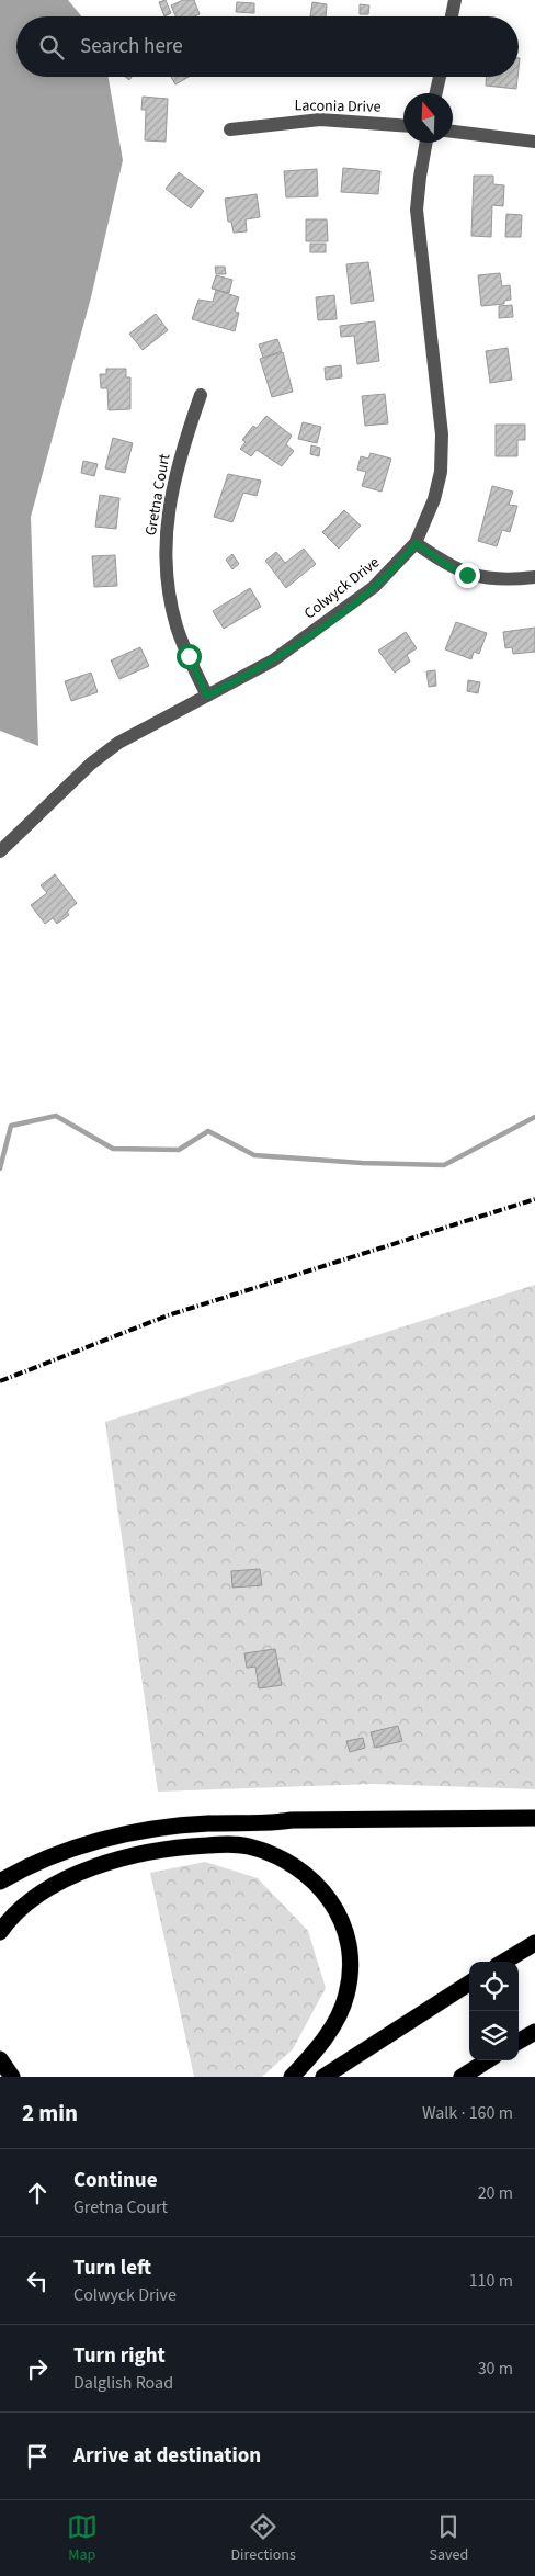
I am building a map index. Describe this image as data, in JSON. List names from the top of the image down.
{
  "streets": {
    "street": ["Laconia Drive", "Gretna Court", "Colwyck Drive"]
  },
  "crossings": [
    ["Gretna Court", "Colwyck Drive"]
  ],
  "north": "top",
  "page": {
    "search": "Search here",
    "heading": ["2 min", "Walk · 160 m"],
    "list": [
      ["Continue", "Gretna Court", "20 m"],
      ["Turn left", "Colwyck Drive", "110 m"],
      ["Turn right", "Dalglish Road", "30 m"],
      "Arrive at destination"
    ],
    "nav": ["Map", "Directions", "Saved"]
  }
}
